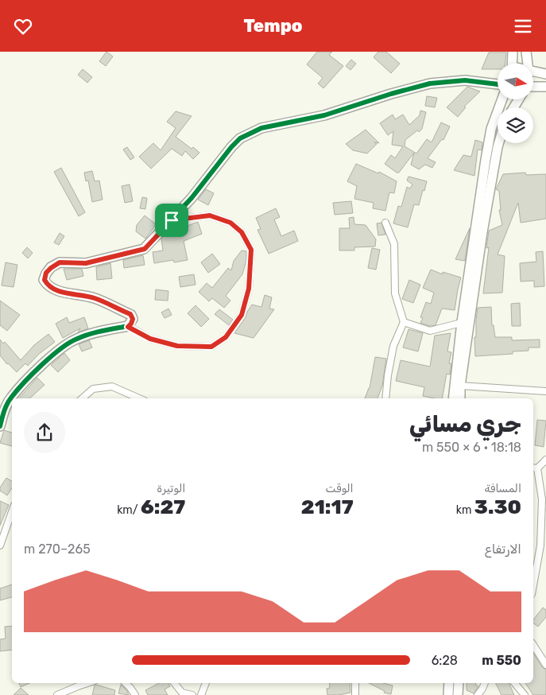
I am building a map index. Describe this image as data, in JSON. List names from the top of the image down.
{
  "north": "right",
  "page": {
    "header": "Tempo",
    "heading": ["جري مسائي", "18:18 · 6 × 550 m"],
    "stats": [
      ["المسافة", "3.30 km"],
      ["الوقت", "21:17"],
      ["الوتيرة", "6:27 /km"]
    ],
    "chart": ["الارتفاع", "265–270 m"],
    "list": [
      {
        "name": "550 m",
        "note": "6:28"
      }
    ]
  }
}
